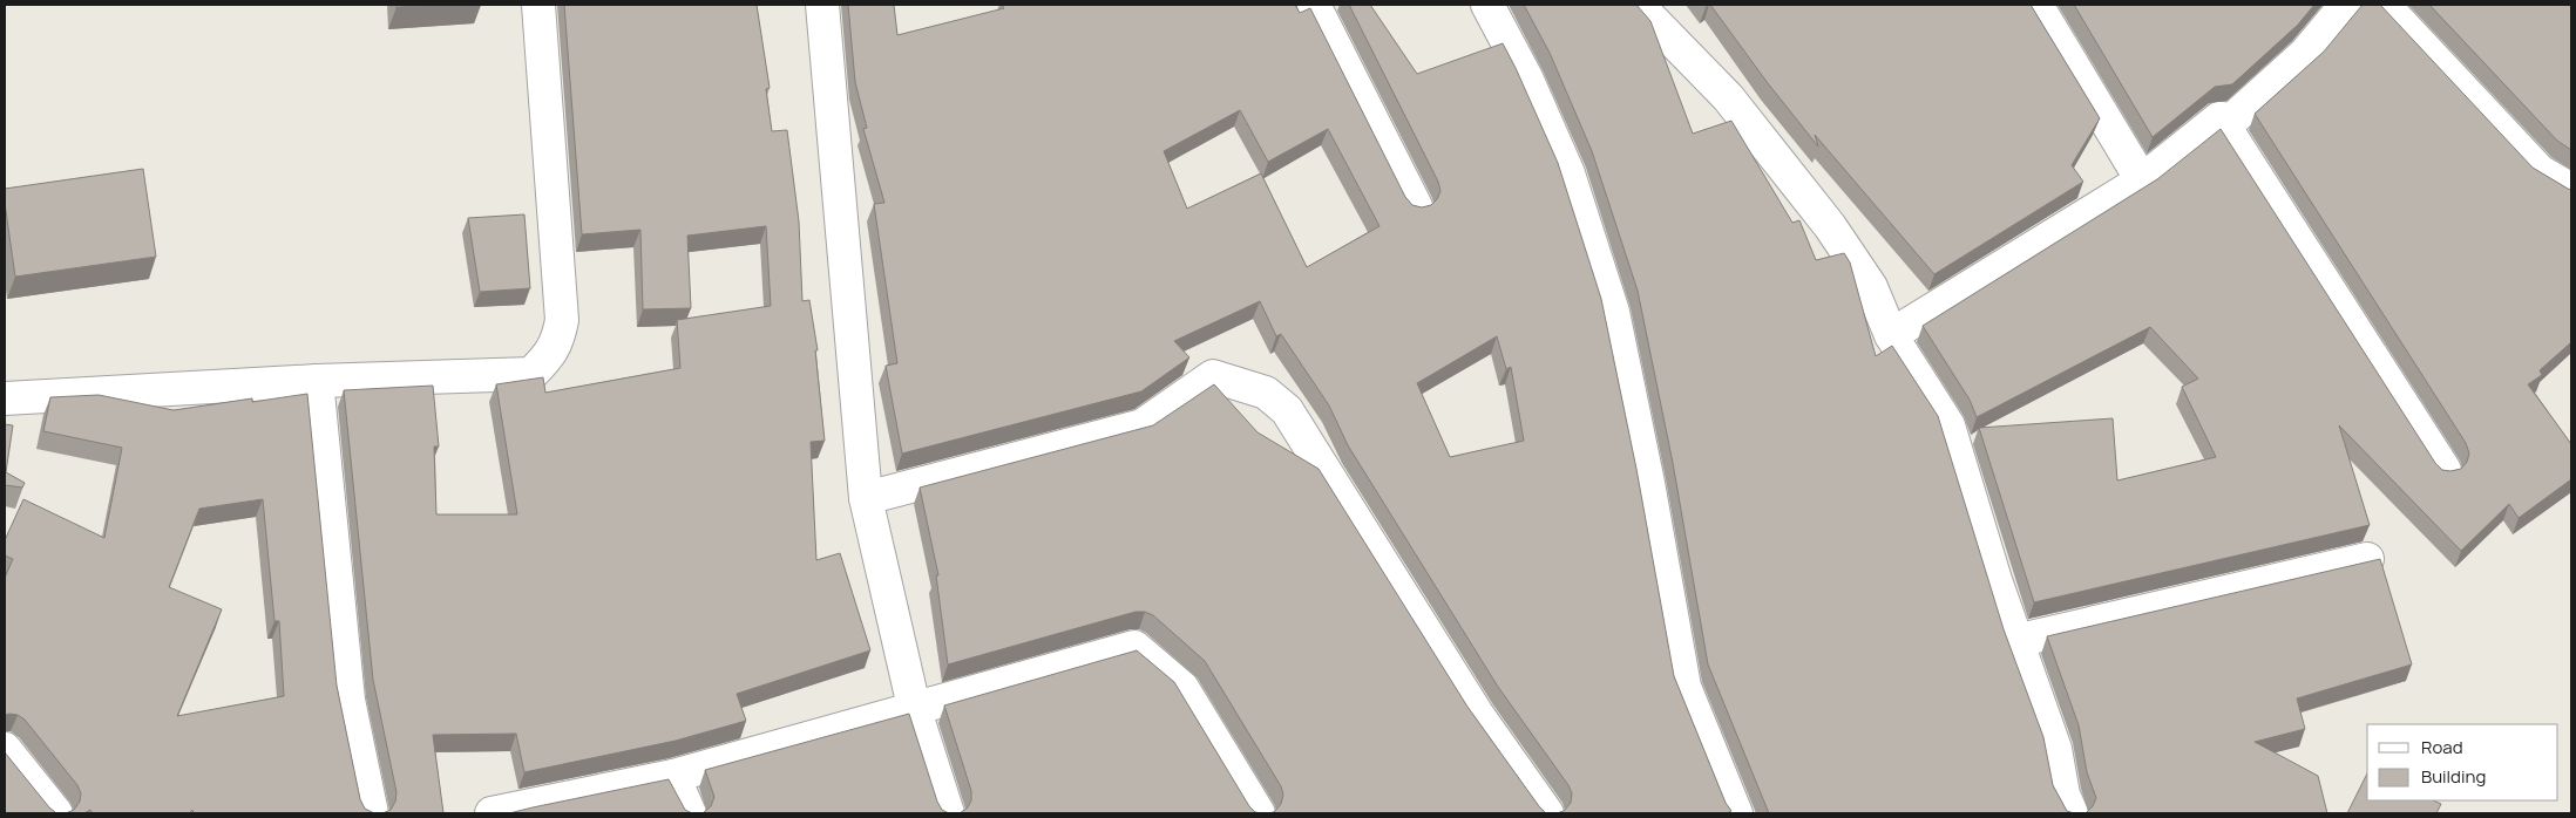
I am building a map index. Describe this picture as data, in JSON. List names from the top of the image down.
{
  "legend": ["Road", "Building"]
}
